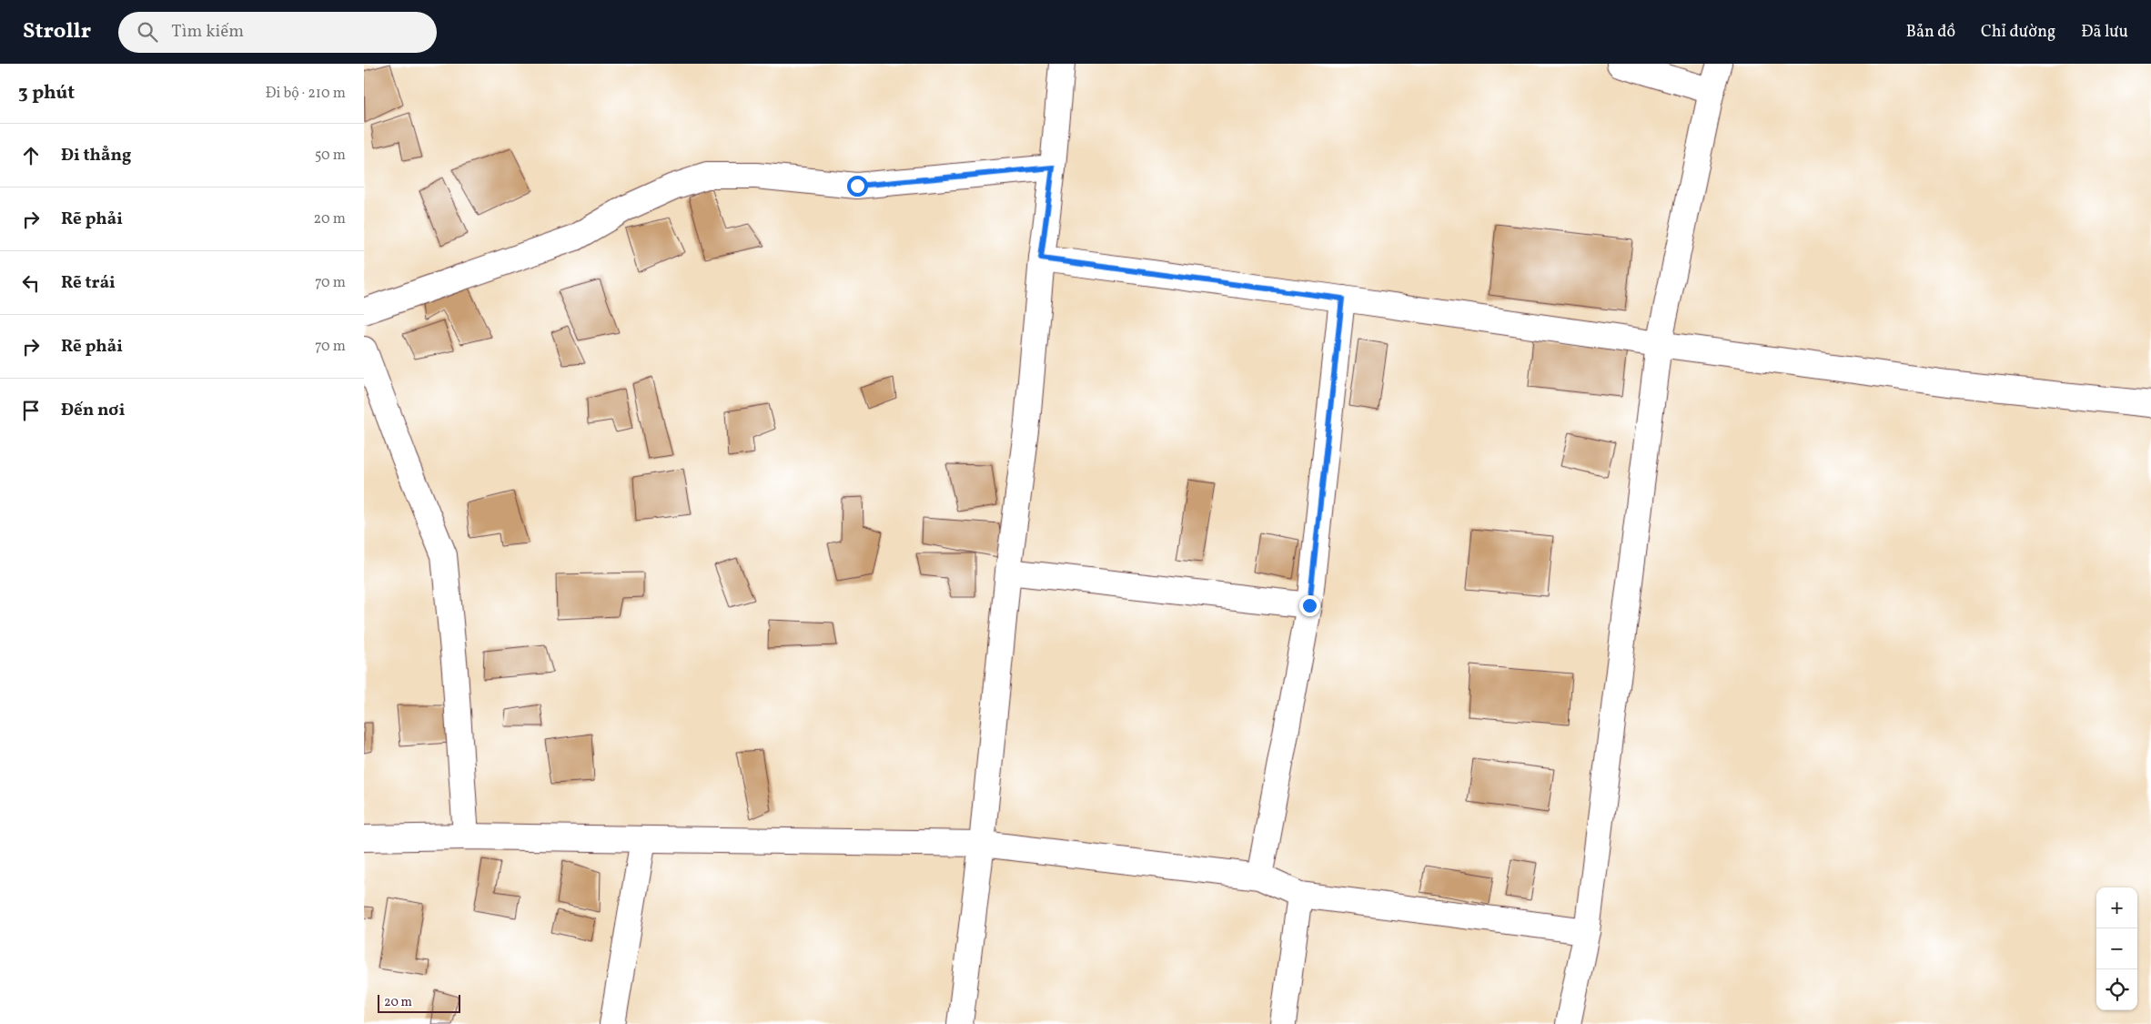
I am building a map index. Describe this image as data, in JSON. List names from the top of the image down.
{
  "scale_bar": "20 m",
  "page": {
    "header": "Strollr",
    "search": "Tìm kiếm",
    "nav": ["Bản đồ", "Chỉ đường", "Đã lưu"],
    "heading": ["3 phút", "Đi bộ · 210 m"],
    "list": [
      ["Đi thẳng", "50 m"],
      ["Rẽ phải", "20 m"],
      ["Rẽ trái", "70 m"],
      ["Rẽ phải", "70 m"],
      "Đến nơi"
    ],
    "map_buttons": ["+", "−"],
    "scale": "20 m"
  }
}
